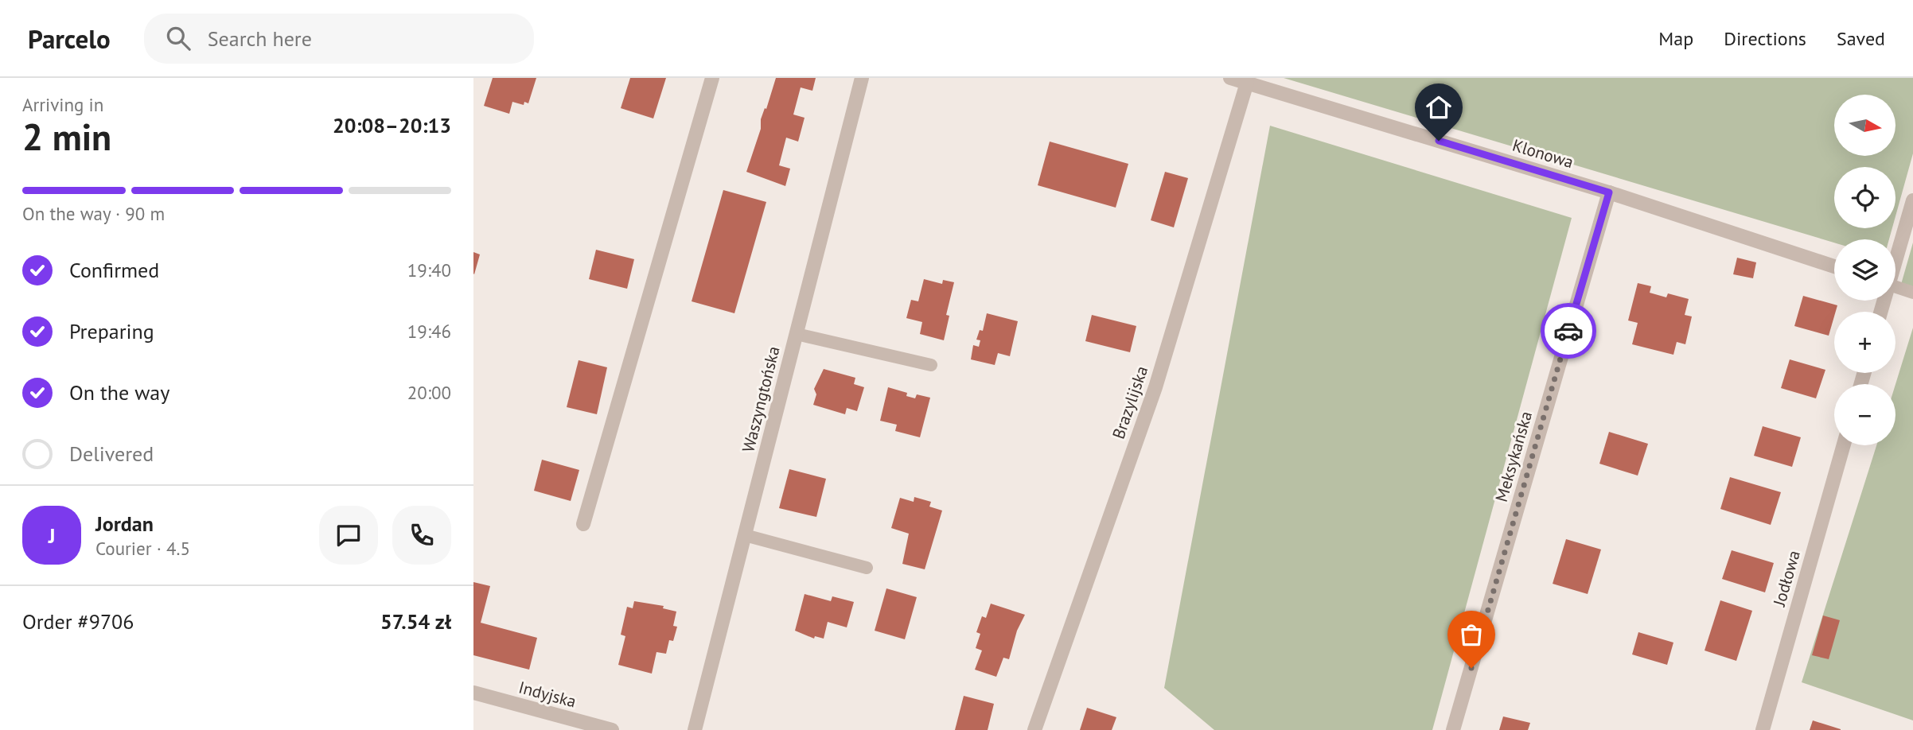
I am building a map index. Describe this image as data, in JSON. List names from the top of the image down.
{
  "streets": {
    "street": [
      "Klonowa",
      "Waszyngtońska",
      "Brazylijska",
      "Meksykańska",
      "Jodłowa",
      "Indyjska"
    ]
  },
  "crossings": [
    ["Klonowa", "Brazylijska"],
    ["Klonowa", "Meksykańska"]
  ],
  "north": "right",
  "page": {
    "header": "Parcelo",
    "search": "Search here",
    "nav": ["Map", "Directions", "Saved"],
    "heading": ["2 min", "Arriving in", "20:08–20:13"],
    "panel": [
      "Jordan",
      "Courier · 4.5",
      "Order #9706",
      "57.54 zł"
    ],
    "map_buttons": ["+", "−"],
    "bar": "On the way · 90 m",
    "list": [
      ["Confirmed", "19:40"],
      ["Preparing", "19:46"],
      ["On the way", "20:00"],
      "Delivered"
    ],
    "round": "J"
  }
}
